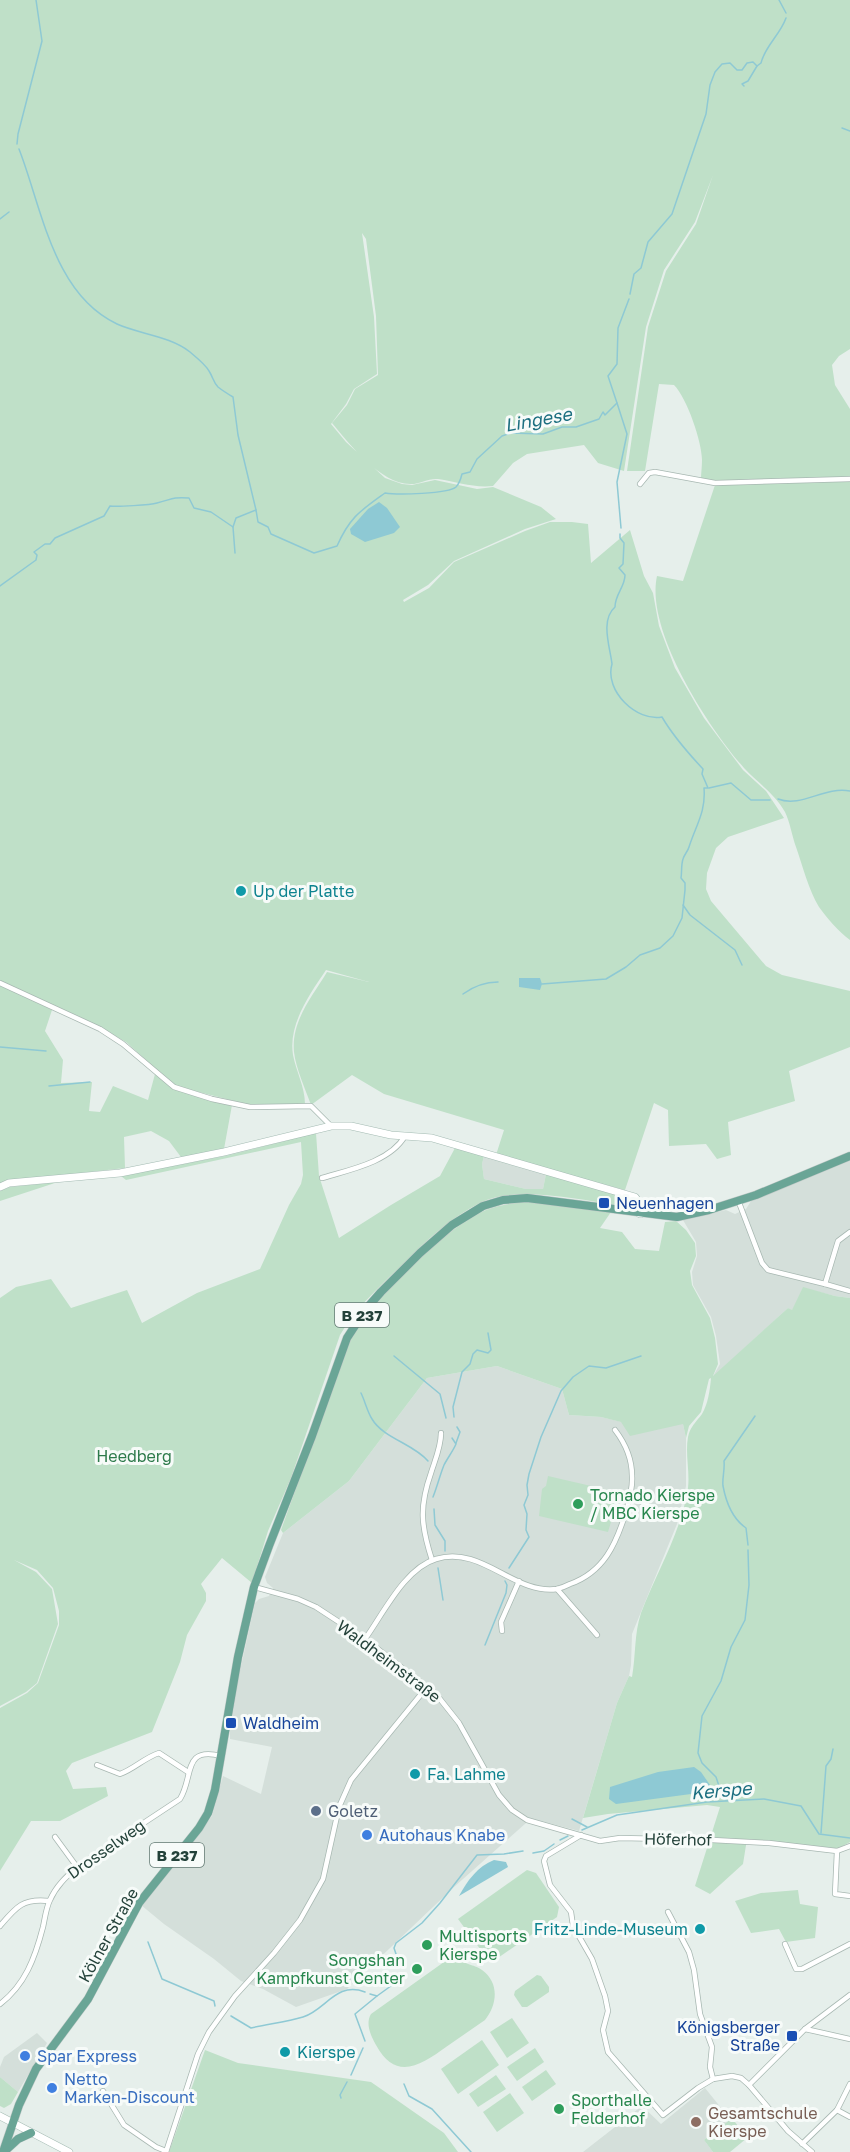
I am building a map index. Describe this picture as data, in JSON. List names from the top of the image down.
{
  "streets": {
    "main road": ["B 237", "Kölner Straße"],
    "street": ["Waldheimstraße", "Höferhof", "Drosselweg"]
  },
  "crossings": [
    ["B 237", "Waldheimstraße"],
    ["B 237", "Kölner Straße"],
    ["Waldheimstraße", "Höferhof"],
    ["Waldheimstraße", "Kölner Straße"],
    ["Drosselweg", "Kölner Straße"]
  ],
  "water": ["Lingese", "Kerspe"],
  "parks": ["Heedberg"],
  "places": {
    "other": [
      "Up der Platte",
      "Tornado Kierspe / MBC Kierspe",
      "Fa. Lahme",
      "Goletz",
      "Autohaus Knabe",
      "Fritz-Linde-Museum",
      "Multisports Kierspe",
      "Songshan Kampfkunst Center",
      "Kierspe",
      "Spar Express",
      "Netto Marken-Discount",
      "Sporthalle Felderhof",
      "Gesamtschule Kierspe"
    ],
    "transit": ["Neuenhagen", "Waldheim", "Königsberger Straße"]
  }
}
